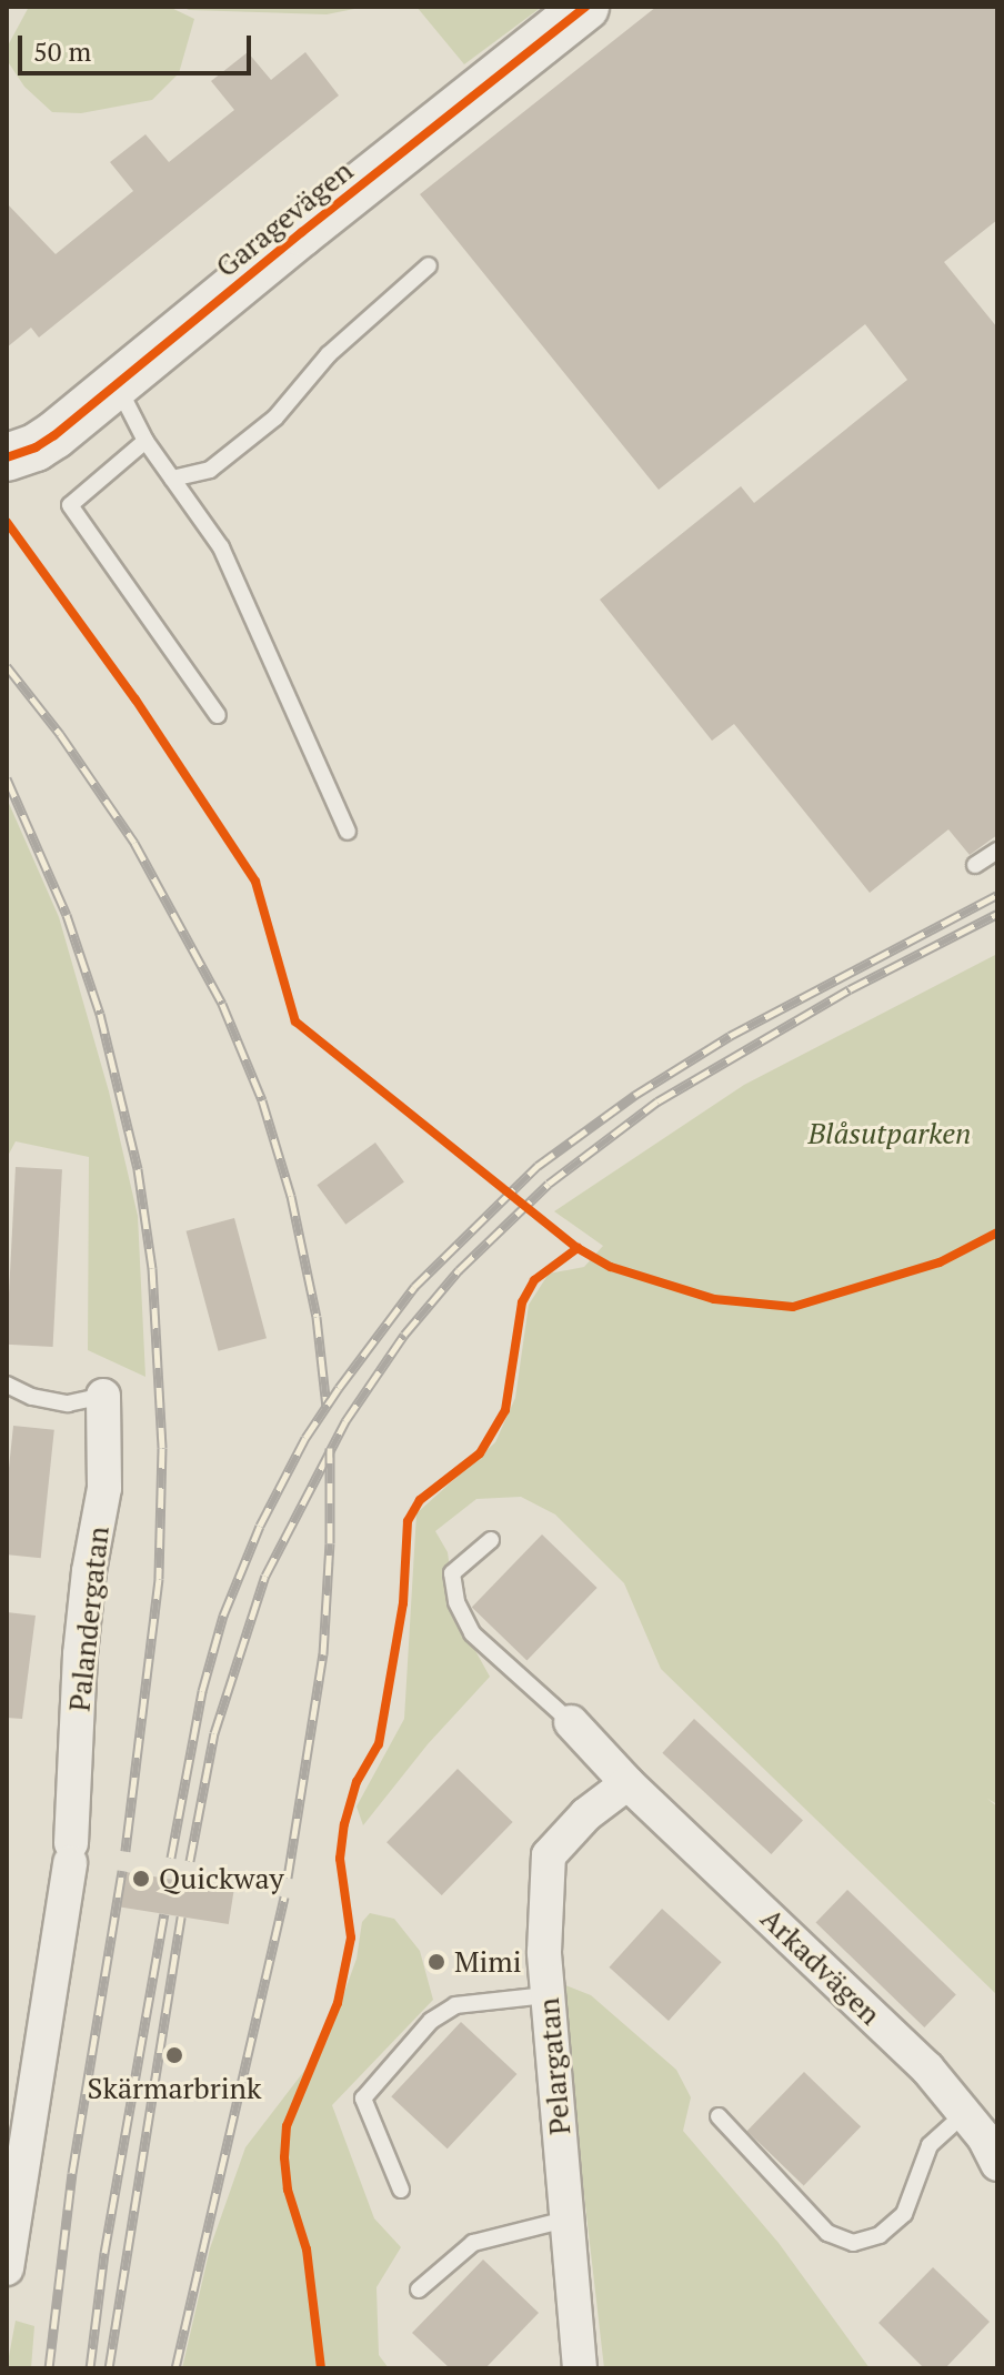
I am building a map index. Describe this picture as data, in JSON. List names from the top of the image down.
{
  "streets": {
    "street": [
      "Garagevägen",
      "Palandergatan",
      "Arkadvägen",
      "Pelargatan"
    ]
  },
  "crossings": [
    ["Arkadvägen", "Pelargatan"]
  ],
  "parks": ["Blåsutparken"],
  "places": ["Quickway", "Mimi", "Skärmarbrink"],
  "scale_bar": "50 m"
}
